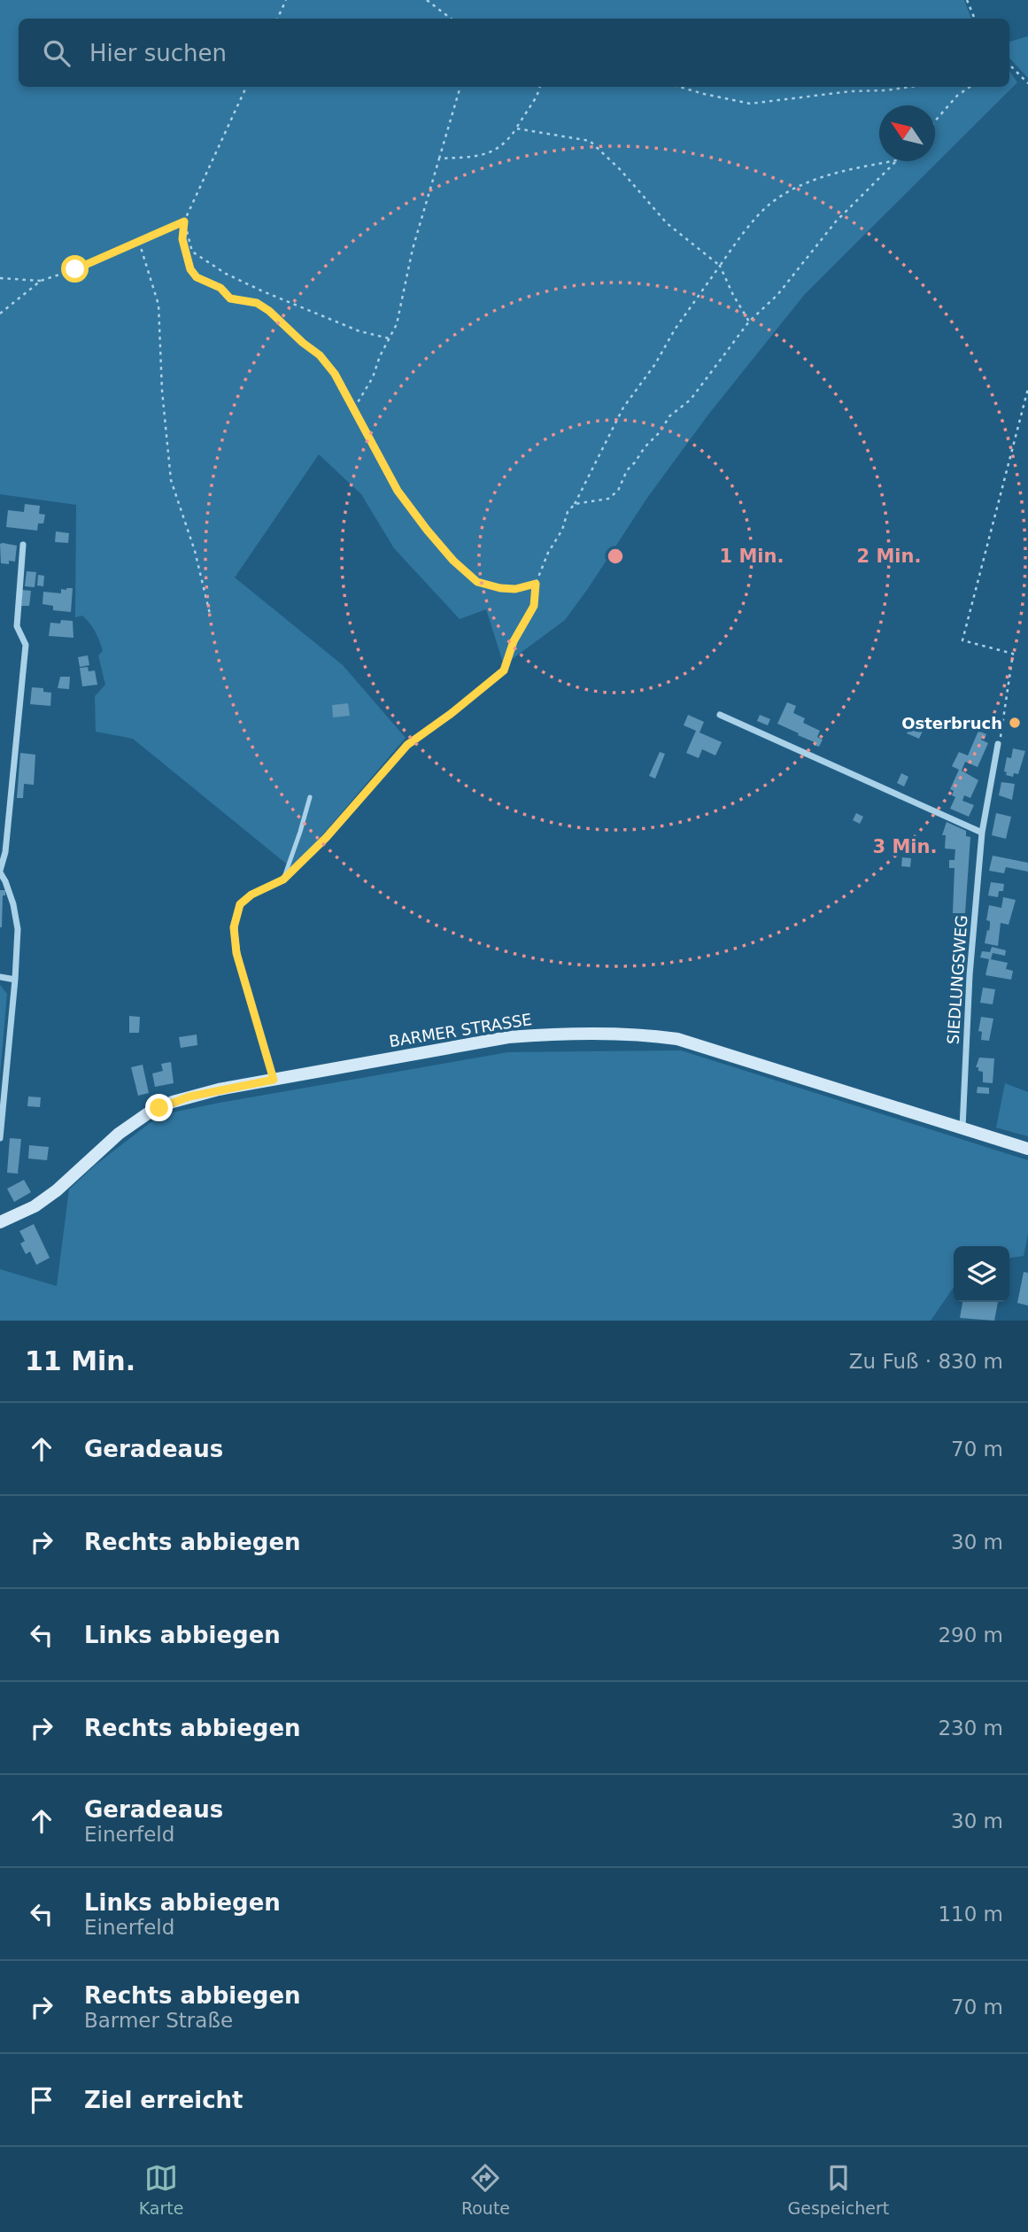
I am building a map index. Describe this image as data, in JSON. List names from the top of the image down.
{
  "streets": {
    "main road": ["BARMER STRASSE"],
    "street": ["SIEDLUNGSWEG"]
  },
  "crossings": [
    ["SIEDLUNGSWEG", "BARMER STRASSE"]
  ],
  "places": ["Osterbruch"],
  "north": "top left",
  "page": {
    "search": "Hier suchen",
    "heading": ["11 Min.", "Zu Fuß · 830 m"],
    "list": [
      ["Geradeaus", "70 m"],
      ["Rechts abbiegen", "30 m"],
      ["Links abbiegen", "290 m"],
      ["Rechts abbiegen", "230 m"],
      ["Geradeaus", "Einerfeld", "30 m"],
      ["Links abbiegen", "Einerfeld", "110 m"],
      ["Rechts abbiegen", "Barmer Straße", "70 m"],
      "Ziel erreicht"
    ],
    "nav": ["Karte", "Route", "Gespeichert"]
  },
  "rings": ["1 Min.", "2 Min.", "3 Min."]
}
